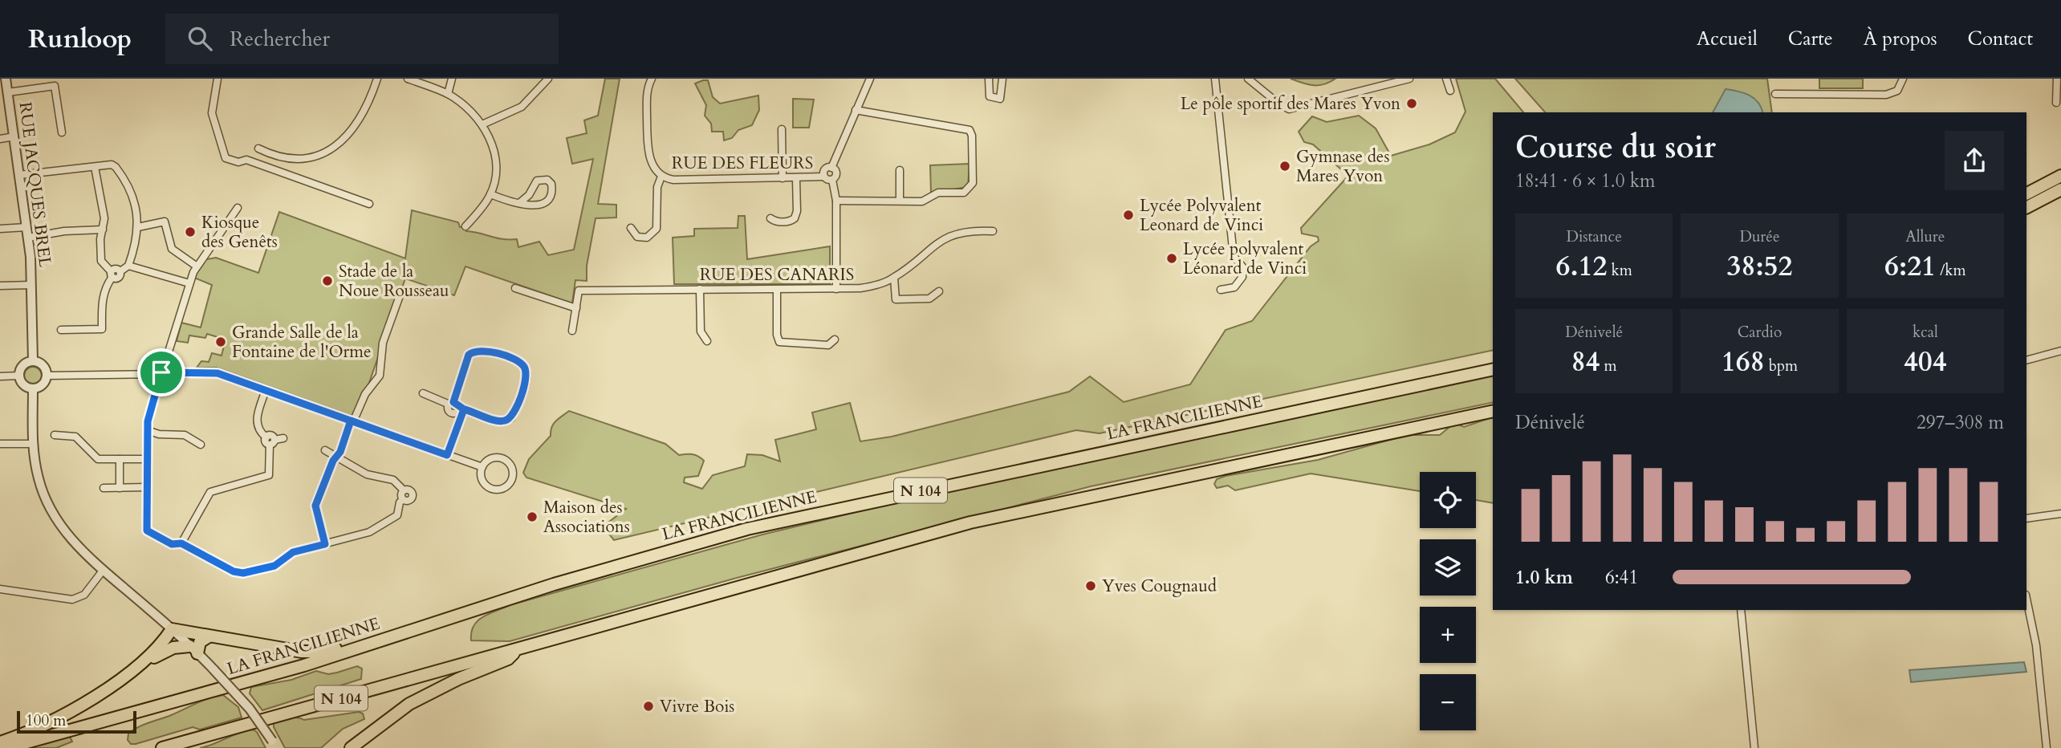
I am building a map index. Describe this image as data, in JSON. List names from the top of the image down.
{
  "streets": {
    "highway": ["LA FRANCILIENNE", "N 104"],
    "street": ["RUE DES FLEURS", "RUE JACQUES BREL", "RUE DES CANARIS"]
  },
  "places": [
    "Le pôle sportif des Mares Yvon",
    "Gymnase des Mares Yvon",
    "Lycée Polyvalent Leonard de Vinci",
    "Kiosque des Genêts",
    "Lycée polyvalent Léonard de Vinci",
    "Stade de la Noue Rousseau",
    "Grande Salle de la Fontaine de l'Orme",
    "Maison des Associations",
    "Yves Cougnaud",
    "Vivre Bois"
  ],
  "scale_bar": "100 m",
  "page": {
    "header": "Runloop",
    "search": "Rechercher",
    "nav": [
      "Accueil",
      "Carte",
      "À propos",
      "Contact"
    ],
    "heading": ["Course du soir", "18:41 · 6 × 1.0 km"],
    "stats": [
      ["Distance", "6.12 km"],
      ["Durée", "38:52"],
      ["Allure", "6:21 /km"],
      ["Dénivelé", "84 m"],
      ["Cardio", "168 bpm"],
      ["kcal", "404"]
    ],
    "chart": ["Dénivelé", "297–308 m"],
    "map_buttons": ["+", "−"],
    "list": [
      {
        "name": "1.0 km",
        "note": "6:41"
      }
    ],
    "scale": "100 m"
  }
}
